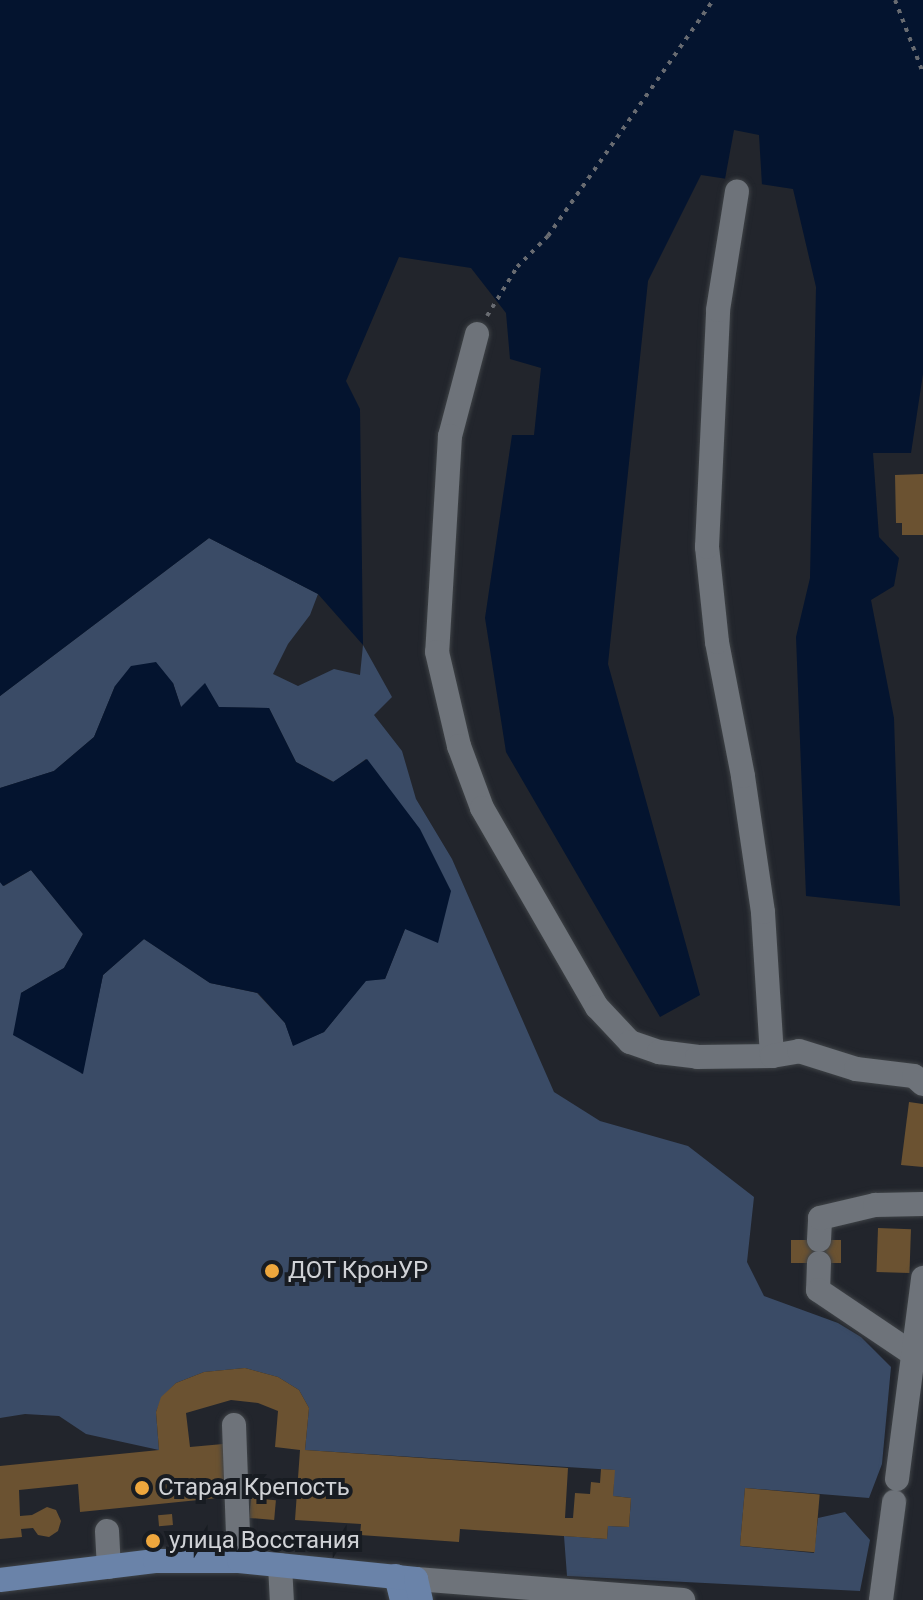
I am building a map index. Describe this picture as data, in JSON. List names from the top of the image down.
{
  "places": ["ДОТ КронУР", "Старая Крепость", "улица Восстания"]
}
